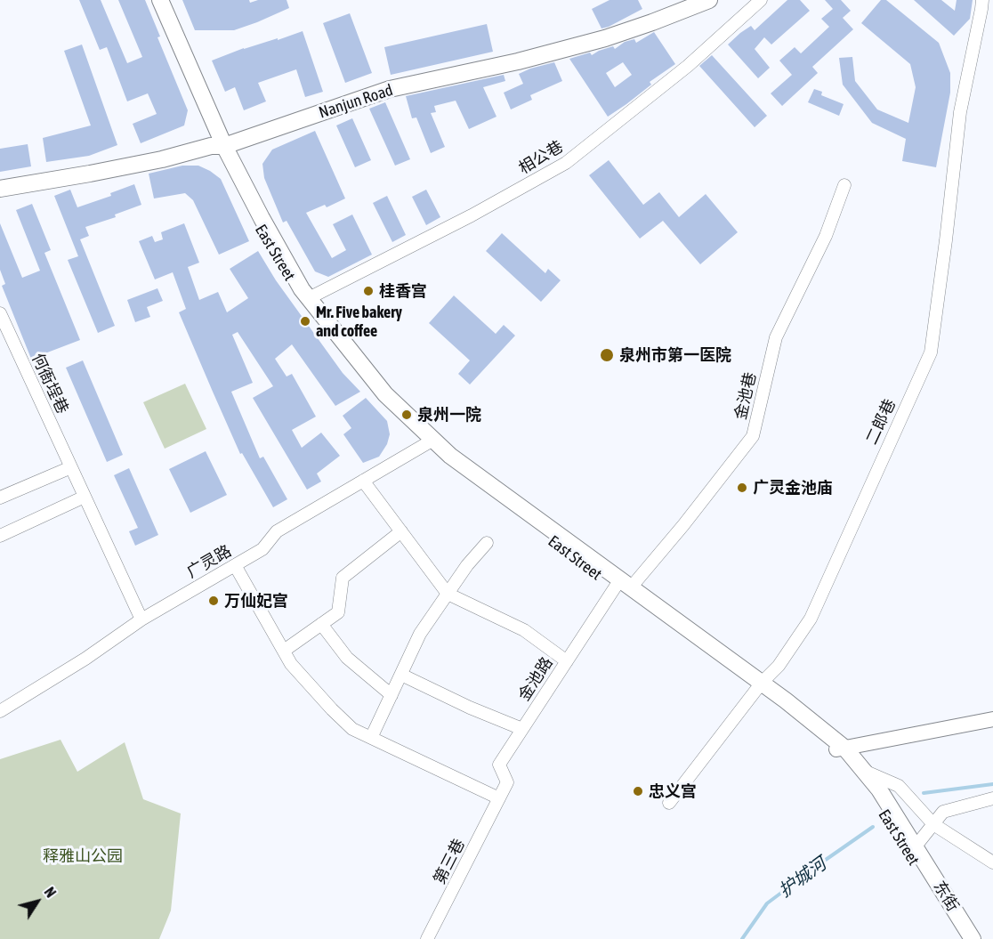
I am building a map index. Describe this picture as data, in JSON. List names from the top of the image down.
{
  "streets": {
    "main road": ["Nanjun Road", "East Street", "东街"],
    "street": [
      "相公巷",
      "何衙埕巷",
      "金池巷",
      "二郎巷",
      "广灵路",
      "金池路",
      "第三巷"
    ]
  },
  "crossings": [
    ["Nanjun Road", "East Street"],
    ["相公巷", "East Street"],
    ["East Street", "金池巷"],
    ["East Street", "二郎巷"],
    ["East Street", "广灵路"],
    ["East Street", "金池路"],
    ["East Street", "东街"],
    ["何衙埕巷", "广灵路"],
    ["金池巷", "金池路"],
    ["金池路", "第三巷"]
  ],
  "water": ["护城河"],
  "parks": ["释雅山公园"],
  "places": [
    "桂香宫",
    "Mr. Five bakery and coffee",
    "泉州市第一医院",
    "泉州一院",
    "广灵金池庙",
    "万仙妃宫",
    "忠义宫"
  ],
  "north": "top right"
}
